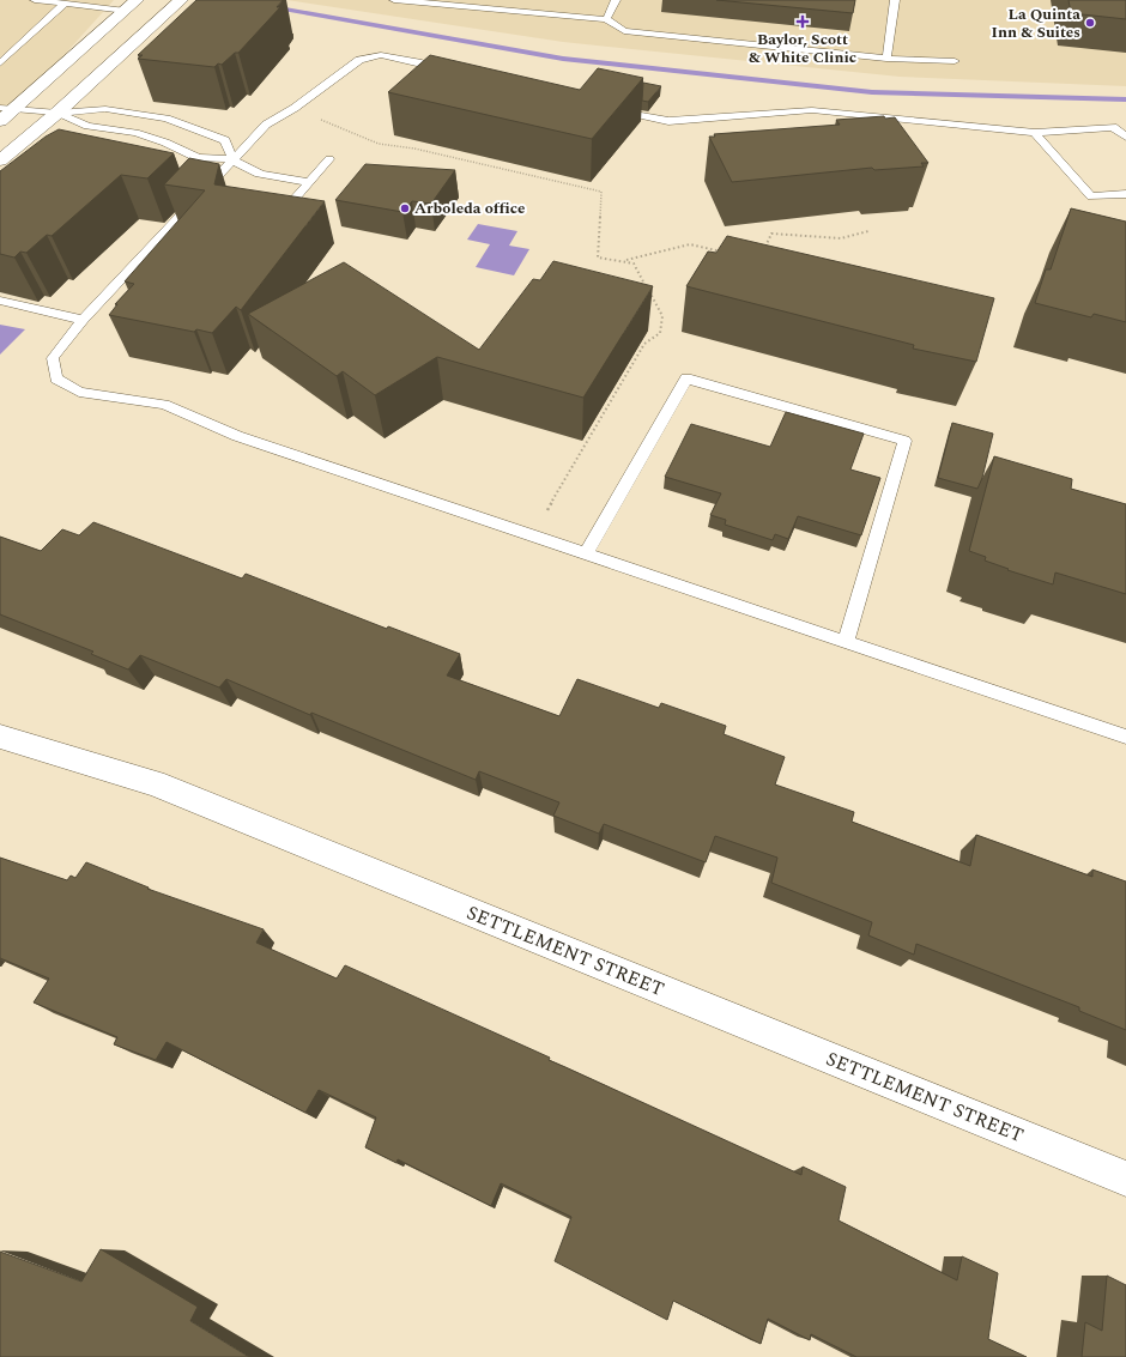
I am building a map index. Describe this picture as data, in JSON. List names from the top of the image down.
{
  "streets": {
    "street": ["SETTLEMENT STREET"]
  },
  "places": {
    "health": ["Baylor, Scott & White Clinic"],
    "other": ["La Quinta Inn & Suites", "Arboleda office"]
  }
}
